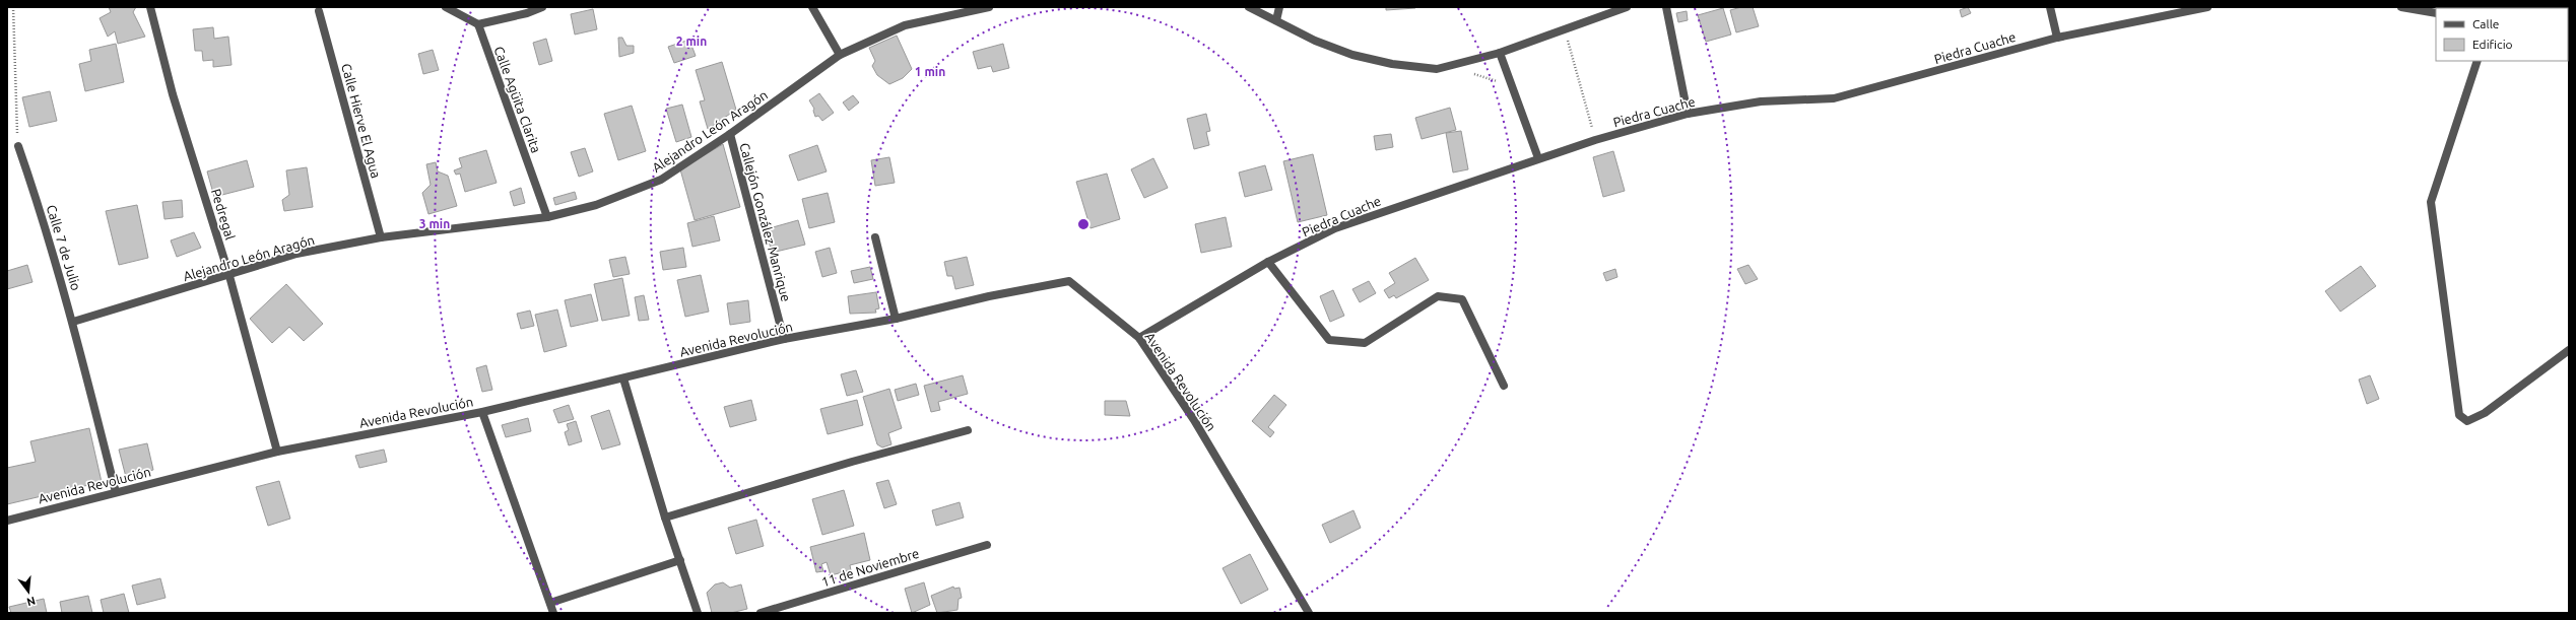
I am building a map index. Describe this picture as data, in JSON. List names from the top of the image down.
{
  "streets": {
    "street": [
      "Piedra Cuache",
      "Calle Agüita Clarita",
      "Calle Hierve El Agua",
      "Alejandro León Aragón",
      "Pedregal",
      "Callejón González Manrique",
      "Calle 7 de Julio",
      "Avenida Revolución",
      "11 de Noviembre"
    ]
  },
  "crossings": [
    ["Piedra Cuache", "Avenida Revolución"],
    ["Calle Agüita Clarita", "Alejandro León Aragón"],
    ["Calle Hierve El Agua", "Alejandro León Aragón"],
    ["Alejandro León Aragón", "Pedregal"],
    ["Alejandro León Aragón", "Callejón González Manrique"],
    ["Alejandro León Aragón", "Calle 7 de Julio"],
    ["Pedregal", "Avenida Revolución"],
    ["Callejón González Manrique", "Avenida Revolución"],
    ["Calle 7 de Julio", "Avenida Revolución"]
  ],
  "legend": ["Calle", "Edificio"],
  "north": "bottom",
  "rings": ["2 min", "1 min", "3 min"]
}
